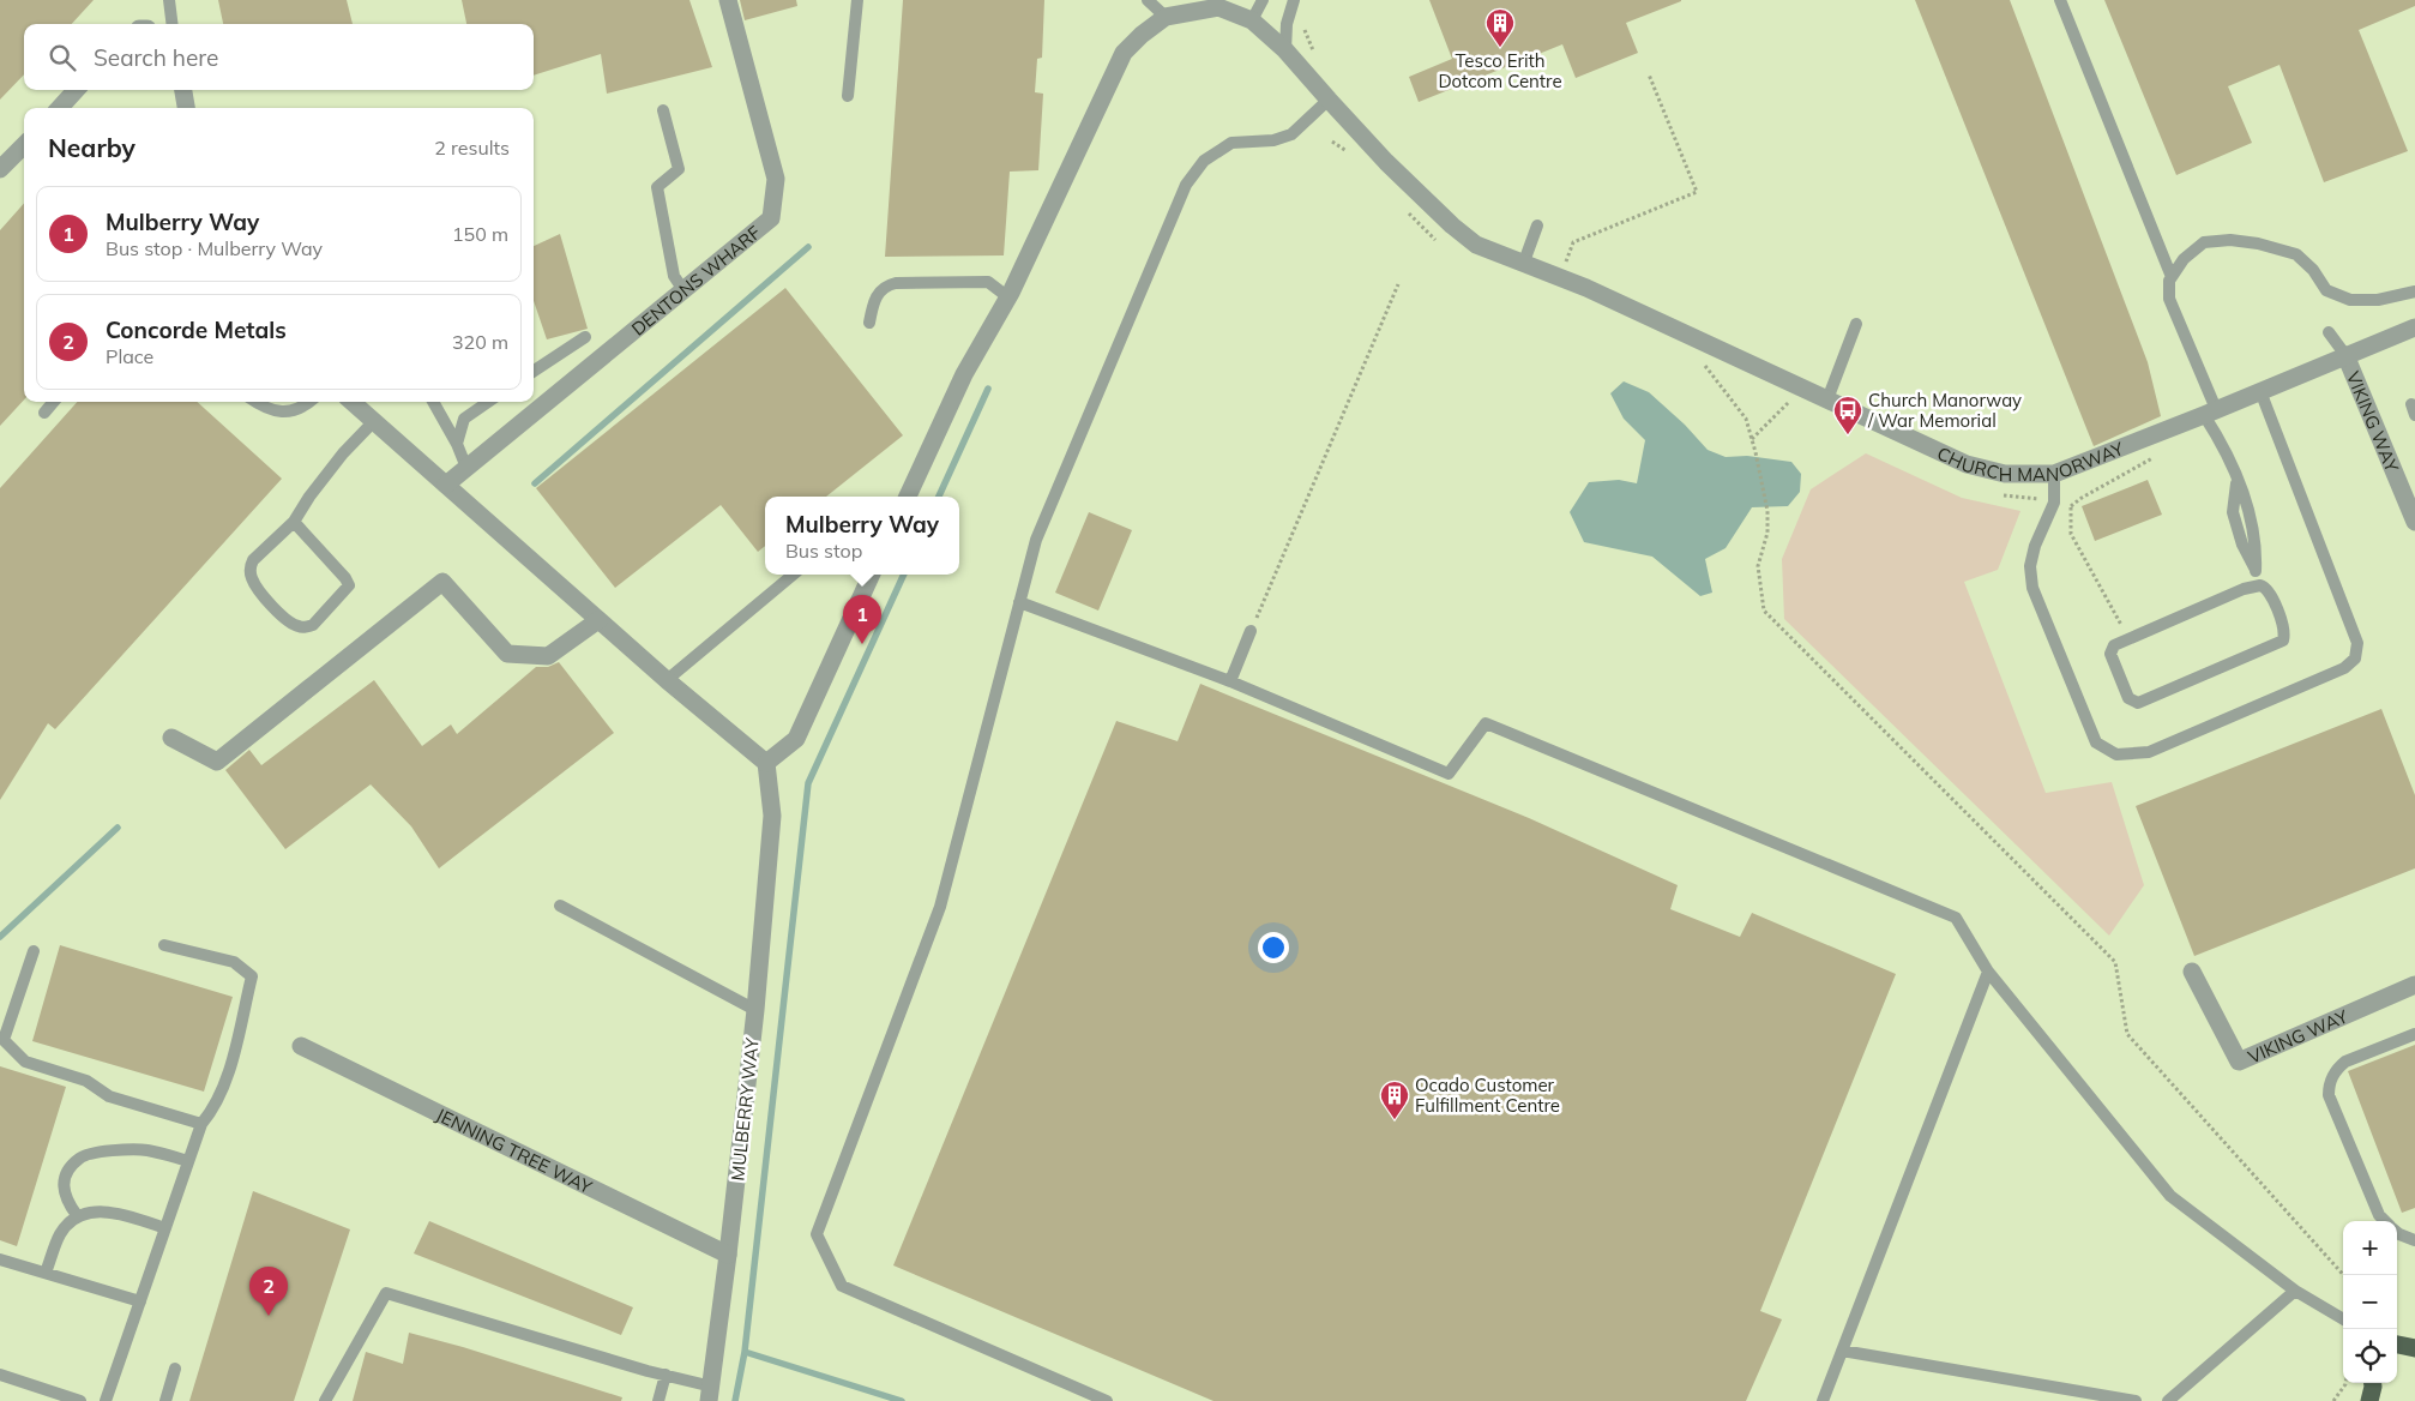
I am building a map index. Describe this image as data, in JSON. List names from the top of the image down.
{
  "streets": {
    "street": [
      "DENTONS WHARF",
      "VIKING WAY",
      "CHURCH MANORWAY",
      "MULBERRY WAY",
      "JENNING TREE WAY"
    ]
  },
  "crossings": [
    ["VIKING WAY", "CHURCH MANORWAY"],
    ["MULBERRY WAY", "JENNING TREE WAY"]
  ],
  "places": {
    "building": ["Tesco Erith Dotcom Centre", "Ocado Customer Fulfillment Centre"],
    "bus stop": ["Church Manorway / War Memorial"]
  },
  "page": {
    "search": "Search here",
    "heading": ["Nearby", "2 results"],
    "list": [
      {
        "mark": "1",
        "name": "Mulberry Way",
        "note": "Bus stop · Mulberry Way",
        "value": "150 m"
      },
      {
        "mark": "2",
        "name": "Concorde Metals",
        "note": "Place",
        "value": "320 m"
      }
    ],
    "popup": ["Mulberry Way", "Bus stop"],
    "pins": ["1", "2"],
    "map_buttons": ["+", "−"]
  }
}
